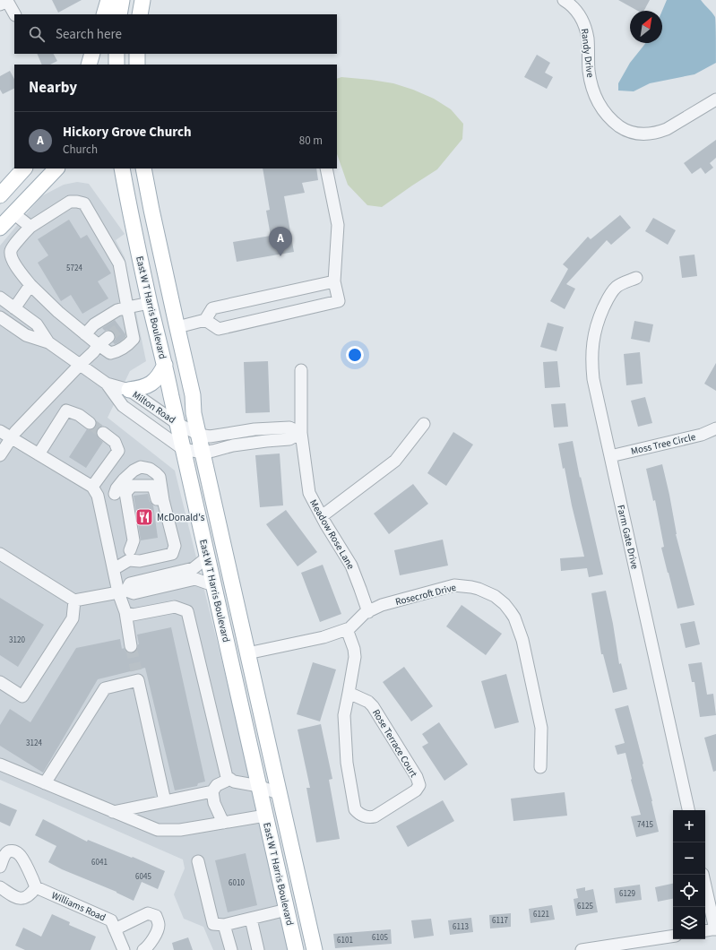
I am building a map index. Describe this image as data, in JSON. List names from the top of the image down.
{
  "streets": {
    "main road": ["East W T Harris Boulevard"],
    "street": [
      "Randy Drive",
      "Milton Road",
      "Moss Tree Circle",
      "Meadow Rose Lane",
      "Farm Gate Drive",
      "Rosecroft Drive",
      "Rose Terrace Court",
      "Williams Road"
    ]
  },
  "crossings": [
    ["East W T Harris Boulevard", "Milton Road"],
    ["East W T Harris Boulevard", "Rosecroft Drive"],
    ["Moss Tree Circle", "Farm Gate Drive"],
    ["Meadow Rose Lane", "Rosecroft Drive"],
    ["Rosecroft Drive", "Rose Terrace Court"]
  ],
  "places": {
    "restaurant": ["McDonald's"]
  },
  "house_numbers": [
    "5724",
    "3120",
    "3124",
    "7415",
    "6041",
    "6045",
    "6010",
    "6129",
    "6125",
    "6121",
    "6117",
    "6113",
    "6105",
    "6101"
  ],
  "north": "top right",
  "page": {
    "search": "Search here",
    "heading": "Nearby",
    "list": [
      {
        "mark": "A",
        "name": "Hickory Grove Church",
        "note": "Church",
        "value": "80 m"
      }
    ],
    "pins": "A",
    "map_buttons": ["+", "−"]
  }
}
